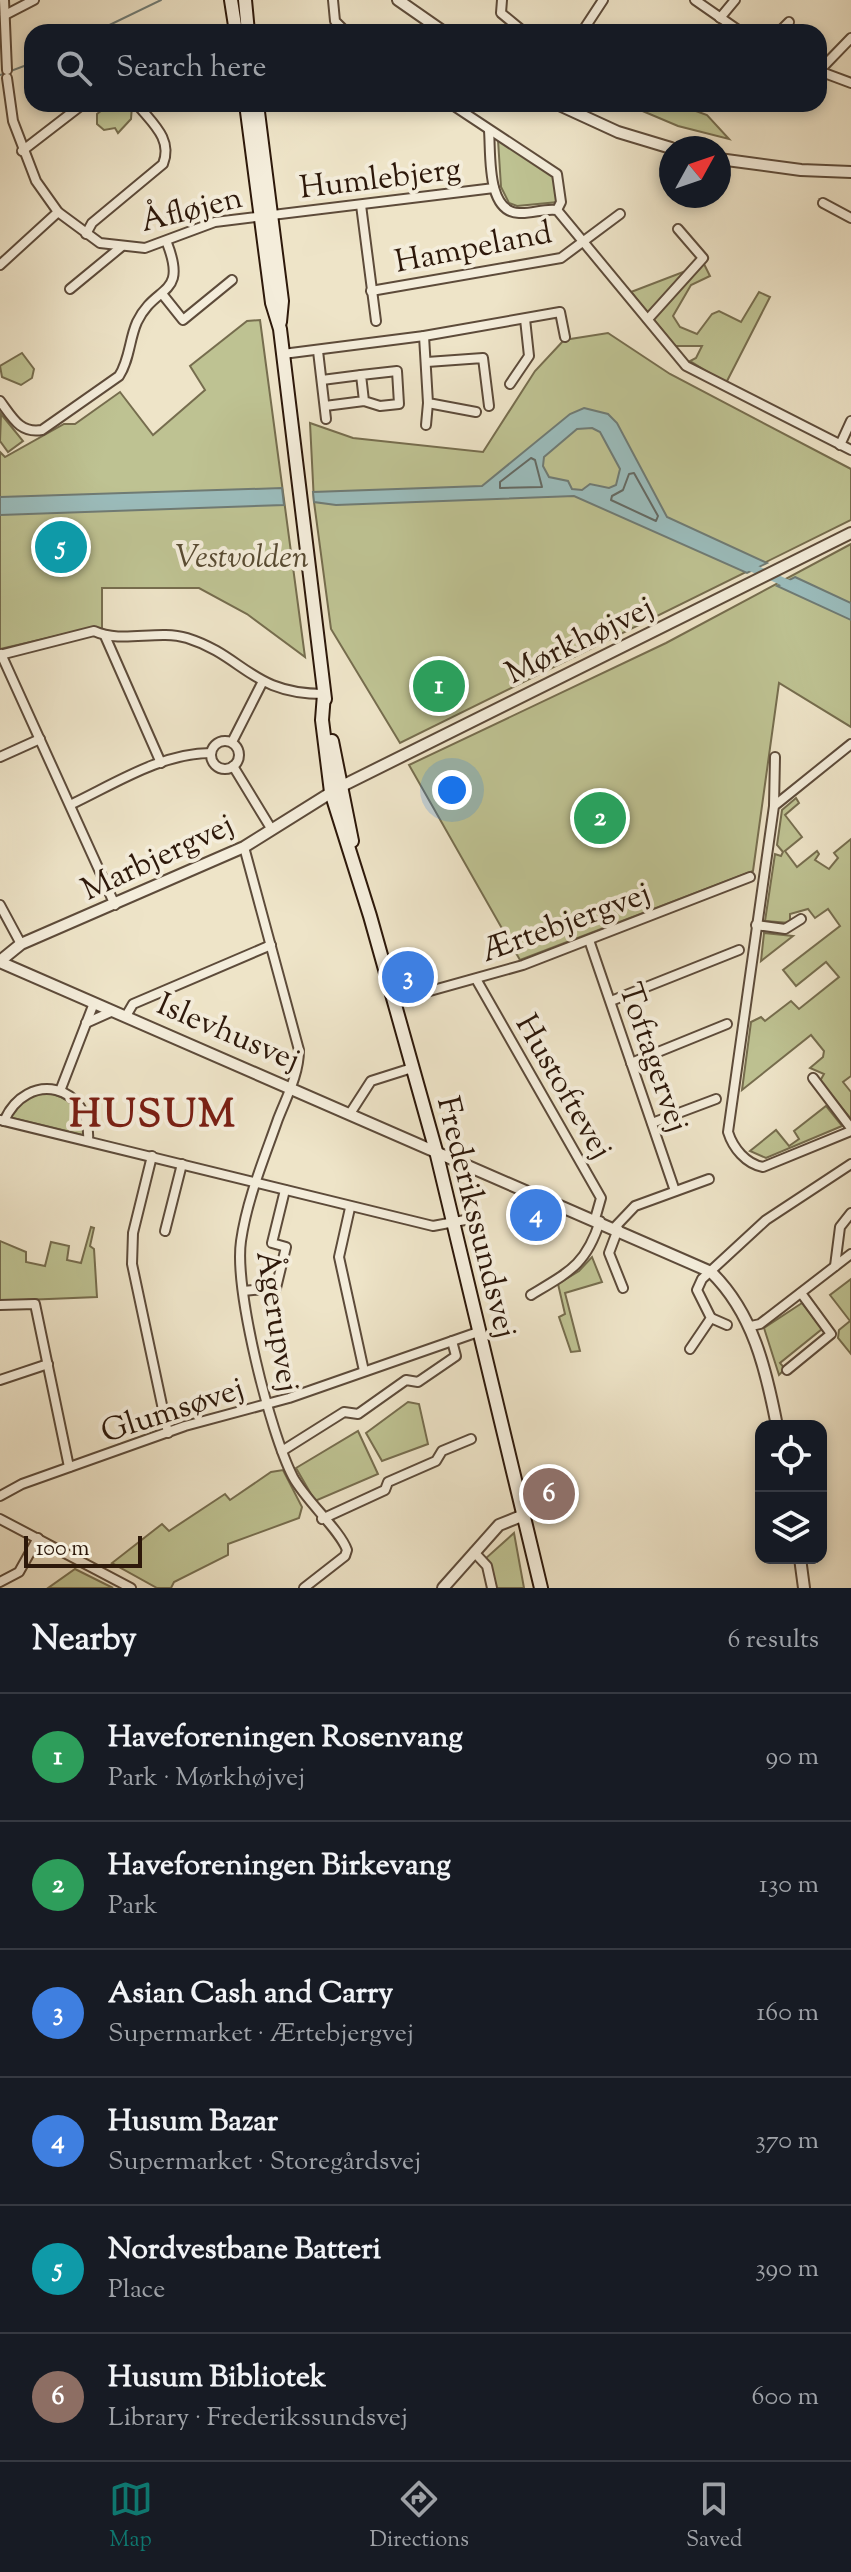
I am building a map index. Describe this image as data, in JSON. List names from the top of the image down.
{
  "streets": {
    "main road": ["Frederikssundsvej"],
    "street": [
      "Humlebjerg",
      "Åfløjen",
      "Hampeland",
      "Mørkhøjvej",
      "Marbjergvej",
      "Ærtebjergvej",
      "Islevhusvej",
      "Toftagervej",
      "Hustoftevej",
      "Ågerupvej",
      "Glumsøvej"
    ]
  },
  "crossings": [
    ["Humlebjerg", "Åfløjen"],
    ["Humlebjerg", "Frederikssundsvej"],
    ["Åfløjen", "Frederikssundsvej"],
    ["Mørkhøjvej", "Marbjergvej"],
    ["Mørkhøjvej", "Frederikssundsvej"],
    ["Marbjergvej", "Islevhusvej"],
    ["Marbjergvej", "Frederikssundsvej"],
    ["Marbjergvej", "Ågerupvej"],
    ["Ærtebjergvej", "Toftagervej"],
    ["Ærtebjergvej", "Hustoftevej"],
    ["Ærtebjergvej", "Frederikssundsvej"],
    ["Islevhusvej", "Hustoftevej"],
    ["Islevhusvej", "Frederikssundsvej"],
    ["Islevhusvej", "Ågerupvej"],
    ["Frederikssundsvej", "Glumsøvej"],
    ["Ågerupvej", "Glumsøvej"]
  ],
  "districts": ["HUSUM"],
  "parks": ["Vestvolden"],
  "scale_bar": "100 m",
  "north": "top right",
  "page": {
    "search": "Search here",
    "pins": [
      "5",
      "1",
      "2",
      "3",
      "4",
      "6"
    ],
    "scale": "100 m",
    "heading": ["Nearby", "6 results"],
    "list": [
      {
        "mark": "1",
        "name": "Haveforeningen Rosenvang",
        "note": "Park · Mørkhøjvej",
        "value": "90 m"
      },
      {
        "mark": "2",
        "name": "Haveforeningen Birkevang",
        "note": "Park",
        "value": "130 m"
      },
      {
        "mark": "3",
        "name": "Asian Cash and Carry",
        "note": "Supermarket · Ærtebjergvej",
        "value": "160 m"
      },
      {
        "mark": "4",
        "name": "Husum Bazar",
        "note": "Supermarket · Storegårdsvej",
        "value": "370 m"
      },
      {
        "mark": "5",
        "name": "Nordvestbane Batteri",
        "note": "Place",
        "value": "390 m"
      },
      {
        "mark": "6",
        "name": "Husum Bibliotek",
        "note": "Library · Frederikssundsvej",
        "value": "600 m"
      }
    ],
    "nav": ["Map", "Directions", "Saved"]
  }
}
